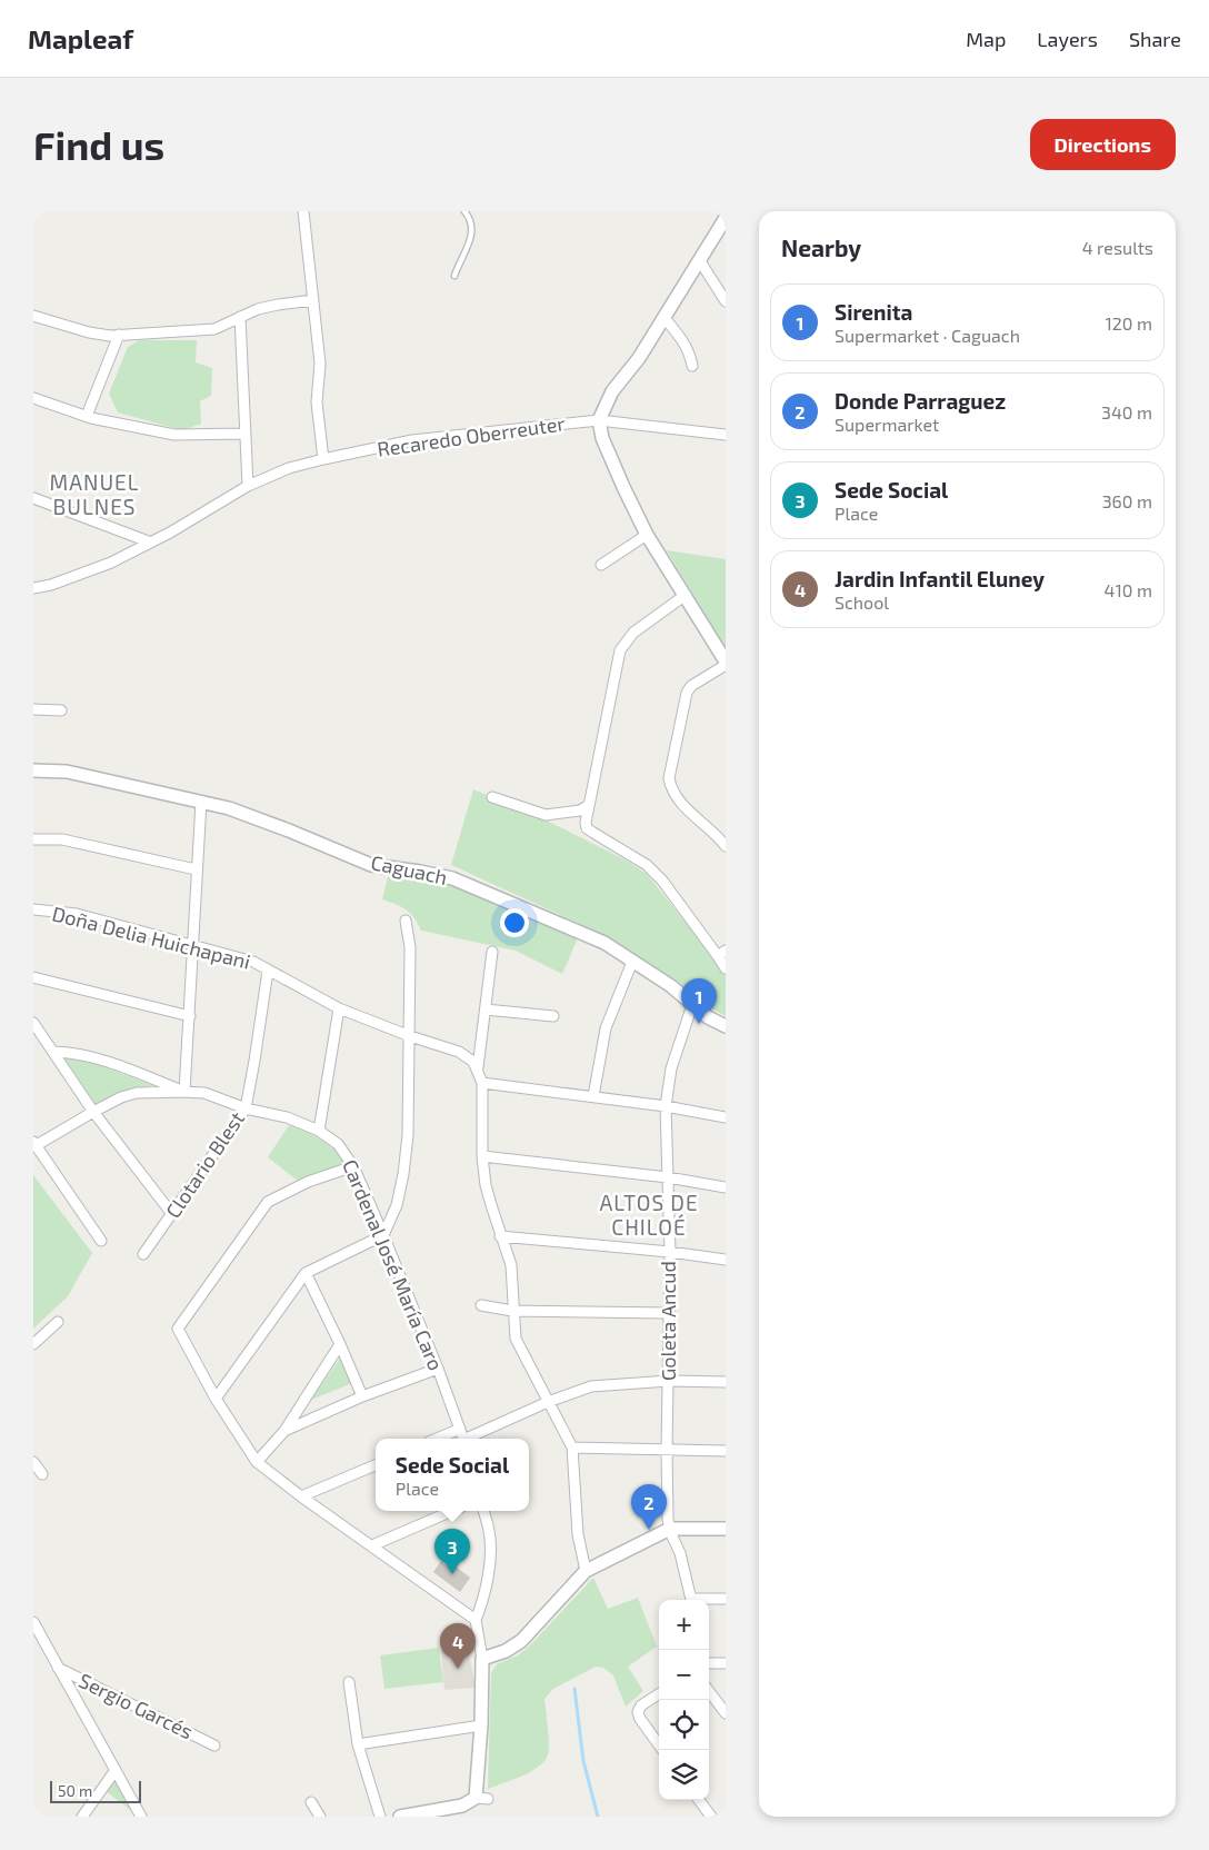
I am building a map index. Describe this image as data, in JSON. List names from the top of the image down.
{
  "streets": {
    "street": [
      "Recaredo Oberreuter",
      "Caguach",
      "Doña Delia Huichapani",
      "Clotario Blest",
      "Cardenal José María Caro",
      "Goleta Ancud",
      "Sergio Garcés"
    ]
  },
  "crossings": [
    ["Caguach", "Goleta Ancud"],
    ["Doña Delia Huichapani", "Clotario Blest"],
    ["Clotario Blest", "Cardenal José María Caro"]
  ],
  "districts": ["MANUEL BULNES", "ALTOS DE CHILOÉ"],
  "scale_bar": "50 m",
  "page": {
    "header": "Mapleaf",
    "nav": ["Map", "Layers", "Share"],
    "buttons": "Directions",
    "title": "Find us",
    "heading": ["Nearby", "4 results"],
    "list": [
      {
        "mark": "1",
        "name": "Sirenita",
        "note": "Supermarket · Caguach",
        "value": "120 m"
      },
      {
        "mark": "2",
        "name": "Donde Parraguez",
        "note": "Supermarket",
        "value": "340 m"
      },
      {
        "mark": "3",
        "name": "Sede Social",
        "note": "Place",
        "value": "360 m"
      },
      {
        "mark": "4",
        "name": "Jardin Infantil Eluney",
        "note": "School",
        "value": "410 m"
      }
    ],
    "pins": [
      "1",
      "2",
      "3",
      "4"
    ],
    "popup": ["Sede Social", "Place"],
    "map_buttons": ["+", "−"],
    "scale": "50 m"
  }
}
